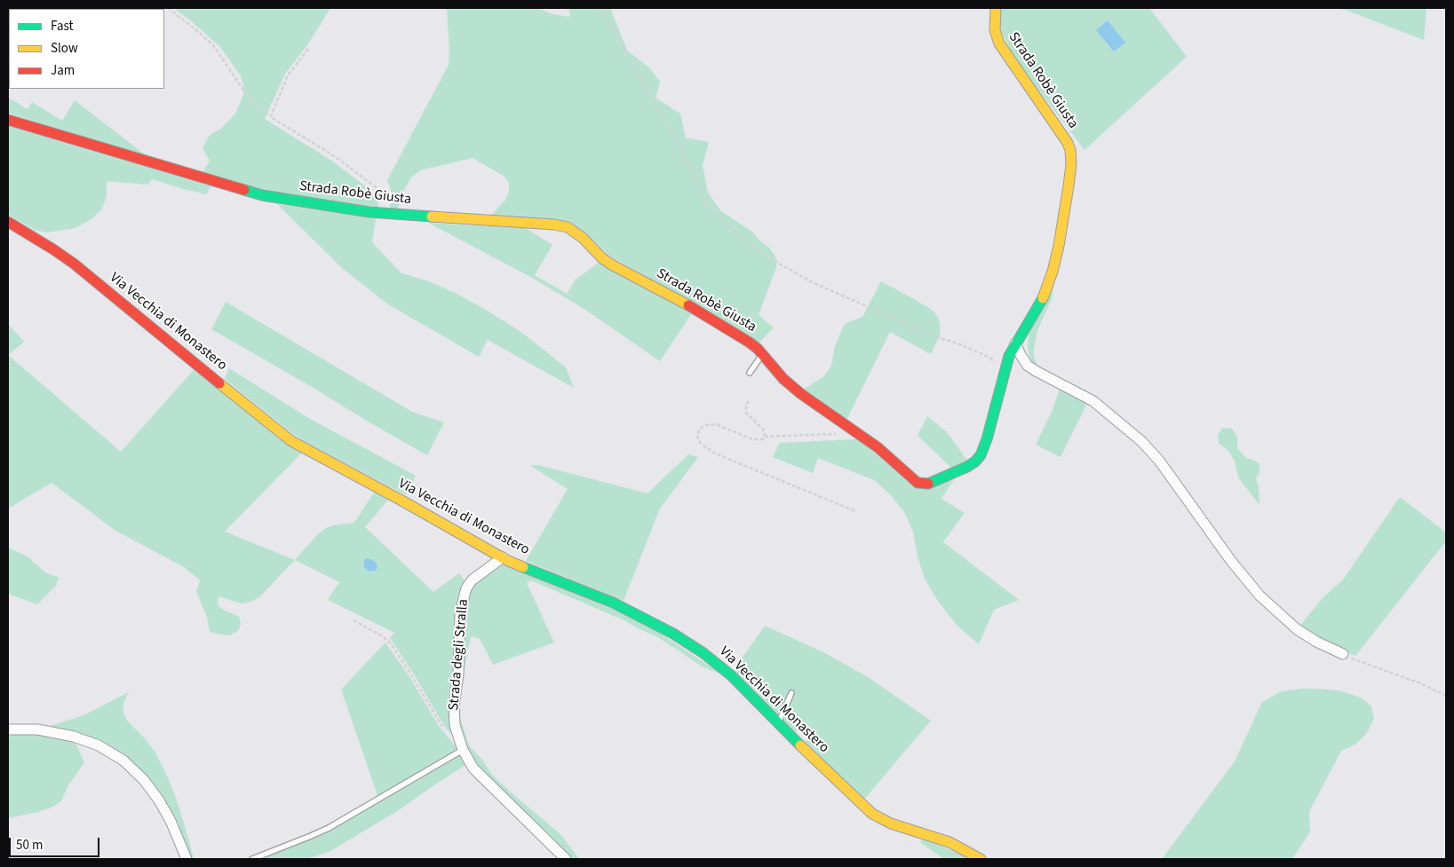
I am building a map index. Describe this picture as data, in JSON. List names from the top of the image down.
{
  "streets": {
    "street": ["Strada Robè Giusta", "Via Vecchia di Monastero", "Strada degli Stralla"]
  },
  "crossings": [
    ["Via Vecchia di Monastero", "Strada degli Stralla"]
  ],
  "legend": ["Fast", "Slow", "Jam"],
  "scale_bar": "50 m"
}
